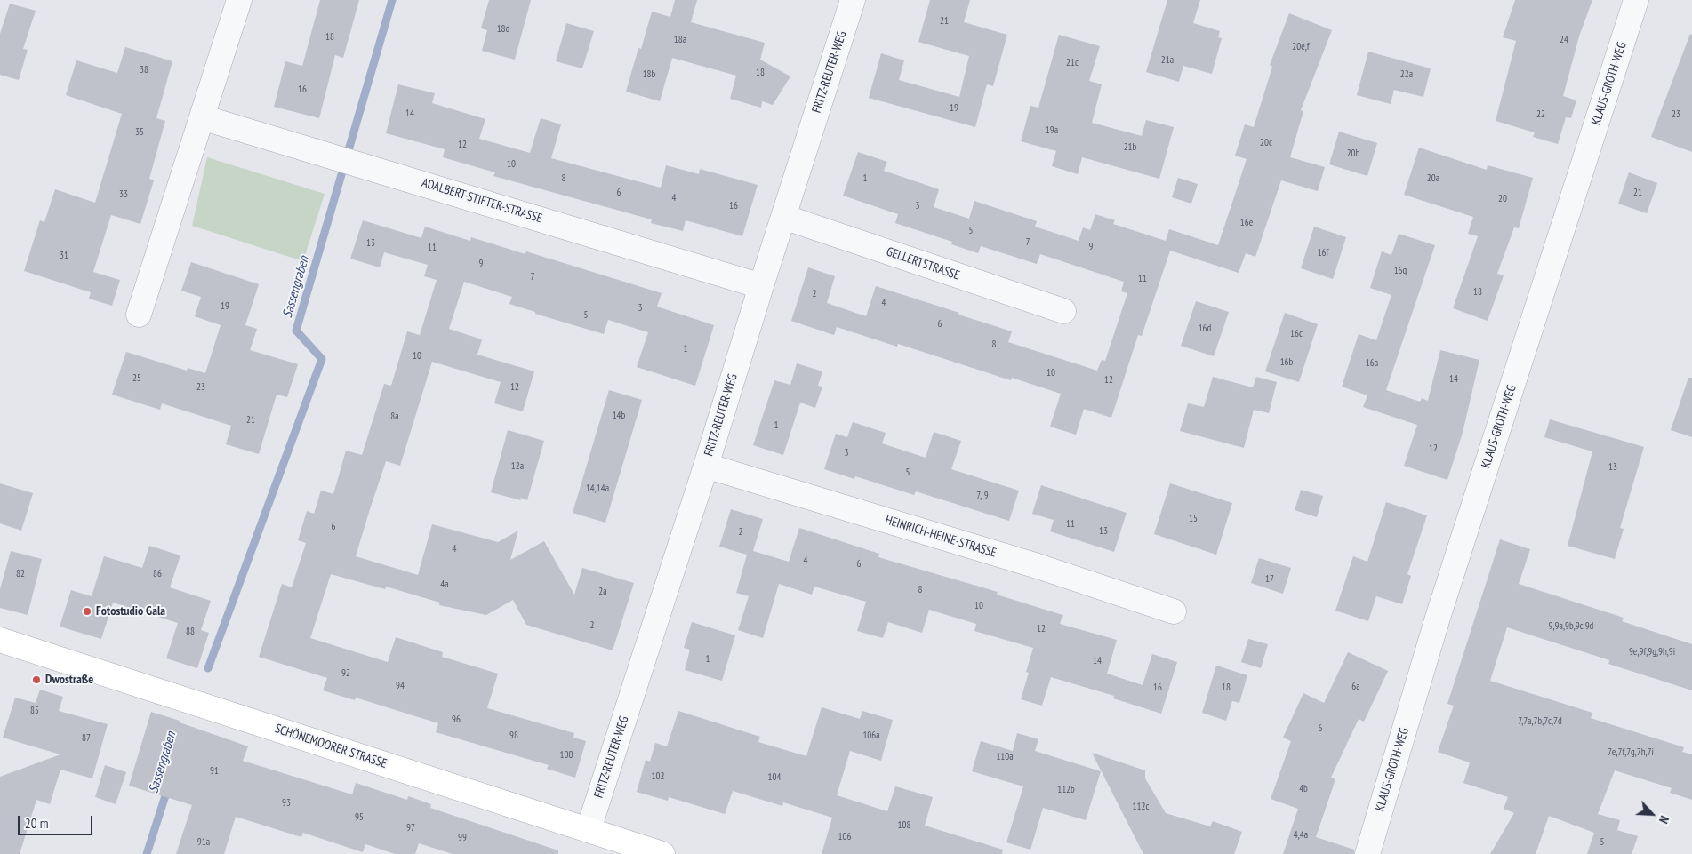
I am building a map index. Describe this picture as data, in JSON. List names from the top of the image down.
{
  "streets": {
    "street": [
      "FRITZ-REUTER-WEG",
      "KLAUS-GROTH-WEG",
      "ADALBERT-STIFTER-STRASSE",
      "GELLERTSTRASSE",
      "HEINRICH-HEINE-STRASSE",
      "SCHÖNEMOORER STRASSE"
    ]
  },
  "crossings": [
    ["FRITZ-REUTER-WEG", "ADALBERT-STIFTER-STRASSE"],
    ["FRITZ-REUTER-WEG", "GELLERTSTRASSE"],
    ["FRITZ-REUTER-WEG", "HEINRICH-HEINE-STRASSE"],
    ["FRITZ-REUTER-WEG", "SCHÖNEMOORER STRASSE"]
  ],
  "water": ["Sassengraben"],
  "places": ["Fotostudio Gala", "Dwostraße"],
  "house_numbers": [
    "21",
    "18d",
    "18",
    "18a",
    "24",
    "20e,f",
    "21a",
    "21c",
    "38",
    "18",
    "18b",
    "22a",
    "16",
    "19",
    "14",
    "22",
    "23",
    "19a",
    "35",
    "20c",
    "12",
    "21b",
    "20b",
    "10",
    "8",
    "1",
    "20a",
    "6",
    "21",
    "33",
    "4",
    "20",
    "16",
    "3",
    "16e",
    "5",
    "7",
    "13",
    "9",
    "11",
    "16f",
    "31",
    "9",
    "16g",
    "7",
    "11",
    "18",
    "2",
    "4",
    "19",
    "3",
    "5",
    "6",
    "16d",
    "16c",
    "8",
    "1",
    "10",
    "16b",
    "16a",
    "10",
    "25",
    "14",
    "12",
    "23",
    "12",
    "14b",
    "8a",
    "21",
    "1",
    "12",
    "3",
    "12a",
    "13",
    "5",
    "14,14a",
    "7, 9",
    "15",
    "11",
    "6",
    "13",
    "2",
    "4",
    "4",
    "6",
    "82",
    "86",
    "17",
    "4a",
    "8",
    "2a",
    "10",
    "2",
    "9,9a,9b,9c,9d",
    "12",
    "88",
    "9e,9f,9g,9h,9i",
    "1",
    "14",
    "92",
    "94",
    "6a",
    "16",
    "18",
    "85",
    "96",
    "7,7a,7b,7c,7d",
    "6",
    "98",
    "106a",
    "87",
    "7e,7f,7g,7h,7i",
    "100",
    "110a",
    "91",
    "102",
    "104",
    "4b",
    "112b",
    "93",
    "112c",
    "95",
    "108",
    "97",
    "4,4a",
    "106",
    "99",
    "91a",
    "5"
  ],
  "scale_bar": "20 m",
  "north": "bottom right"
}
